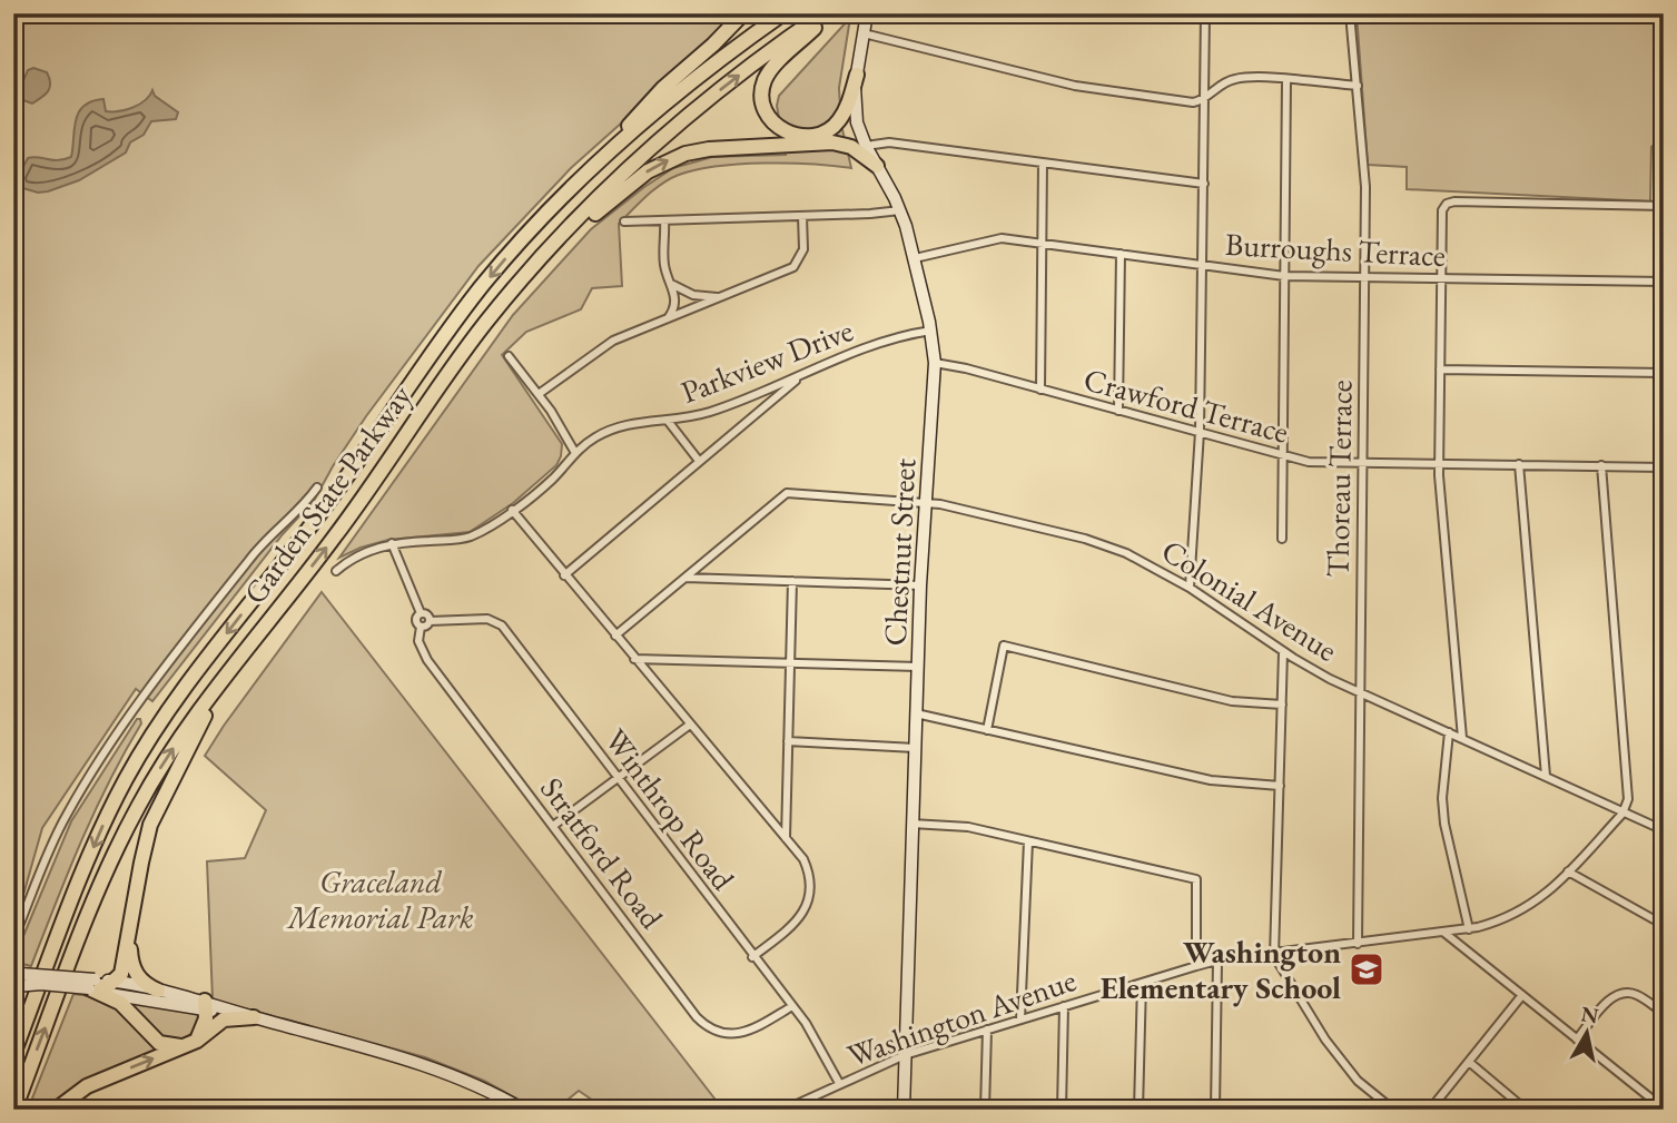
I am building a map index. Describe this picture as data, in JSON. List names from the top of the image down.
{
  "streets": {
    "highway": ["Garden State Parkway"],
    "main road": ["Chestnut Street"],
    "street": [
      "Burroughs Terrace",
      "Parkview Drive",
      "Crawford Terrace",
      "Thoreau Terrace",
      "Colonial Avenue",
      "Winthrop Road",
      "Stratford Road",
      "Washington Avenue"
    ]
  },
  "crossings": [
    ["Burroughs Terrace", "Thoreau Terrace"],
    ["Burroughs Terrace", "Chestnut Street"],
    ["Parkview Drive", "Chestnut Street"],
    ["Crawford Terrace", "Thoreau Terrace"],
    ["Crawford Terrace", "Chestnut Street"],
    ["Thoreau Terrace", "Colonial Avenue"],
    ["Thoreau Terrace", "Washington Avenue"],
    ["Chestnut Street", "Colonial Avenue"],
    ["Chestnut Street", "Washington Avenue"],
    ["Colonial Avenue", "Washington Avenue"],
    ["Winthrop Road", "Stratford Road"],
    ["Winthrop Road", "Washington Avenue"]
  ],
  "parks": ["Graceland Memorial Park"],
  "places": {
    "school or university": ["Washington Elementary School"]
  },
  "north": "top"
}
